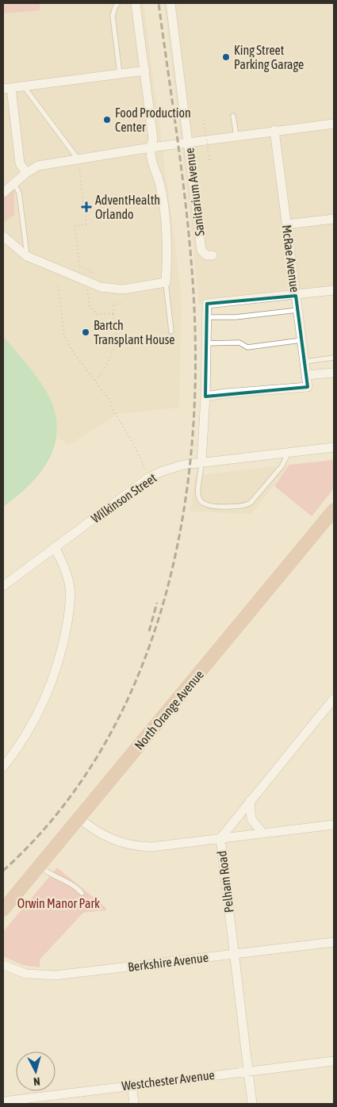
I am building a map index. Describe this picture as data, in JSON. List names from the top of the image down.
{
  "streets": {
    "main road": ["North Orange Avenue"],
    "street": [
      "Sanitarium Avenue",
      "McRae Avenue",
      "Wilkinson Street",
      "Pelham Road",
      "Berkshire Avenue",
      "Westchester Avenue"
    ]
  },
  "crossings": [
    ["Pelham Road", "Berkshire Avenue"],
    ["Pelham Road", "Westchester Avenue"]
  ],
  "parks": ["Orwin Manor Park"],
  "places": {
    "other": ["King Street Parking Garage", "Food Production Center", "Bartch Transplant House"],
    "health": ["AdventHealth Orlando"]
  },
  "north": "bottom"
}
